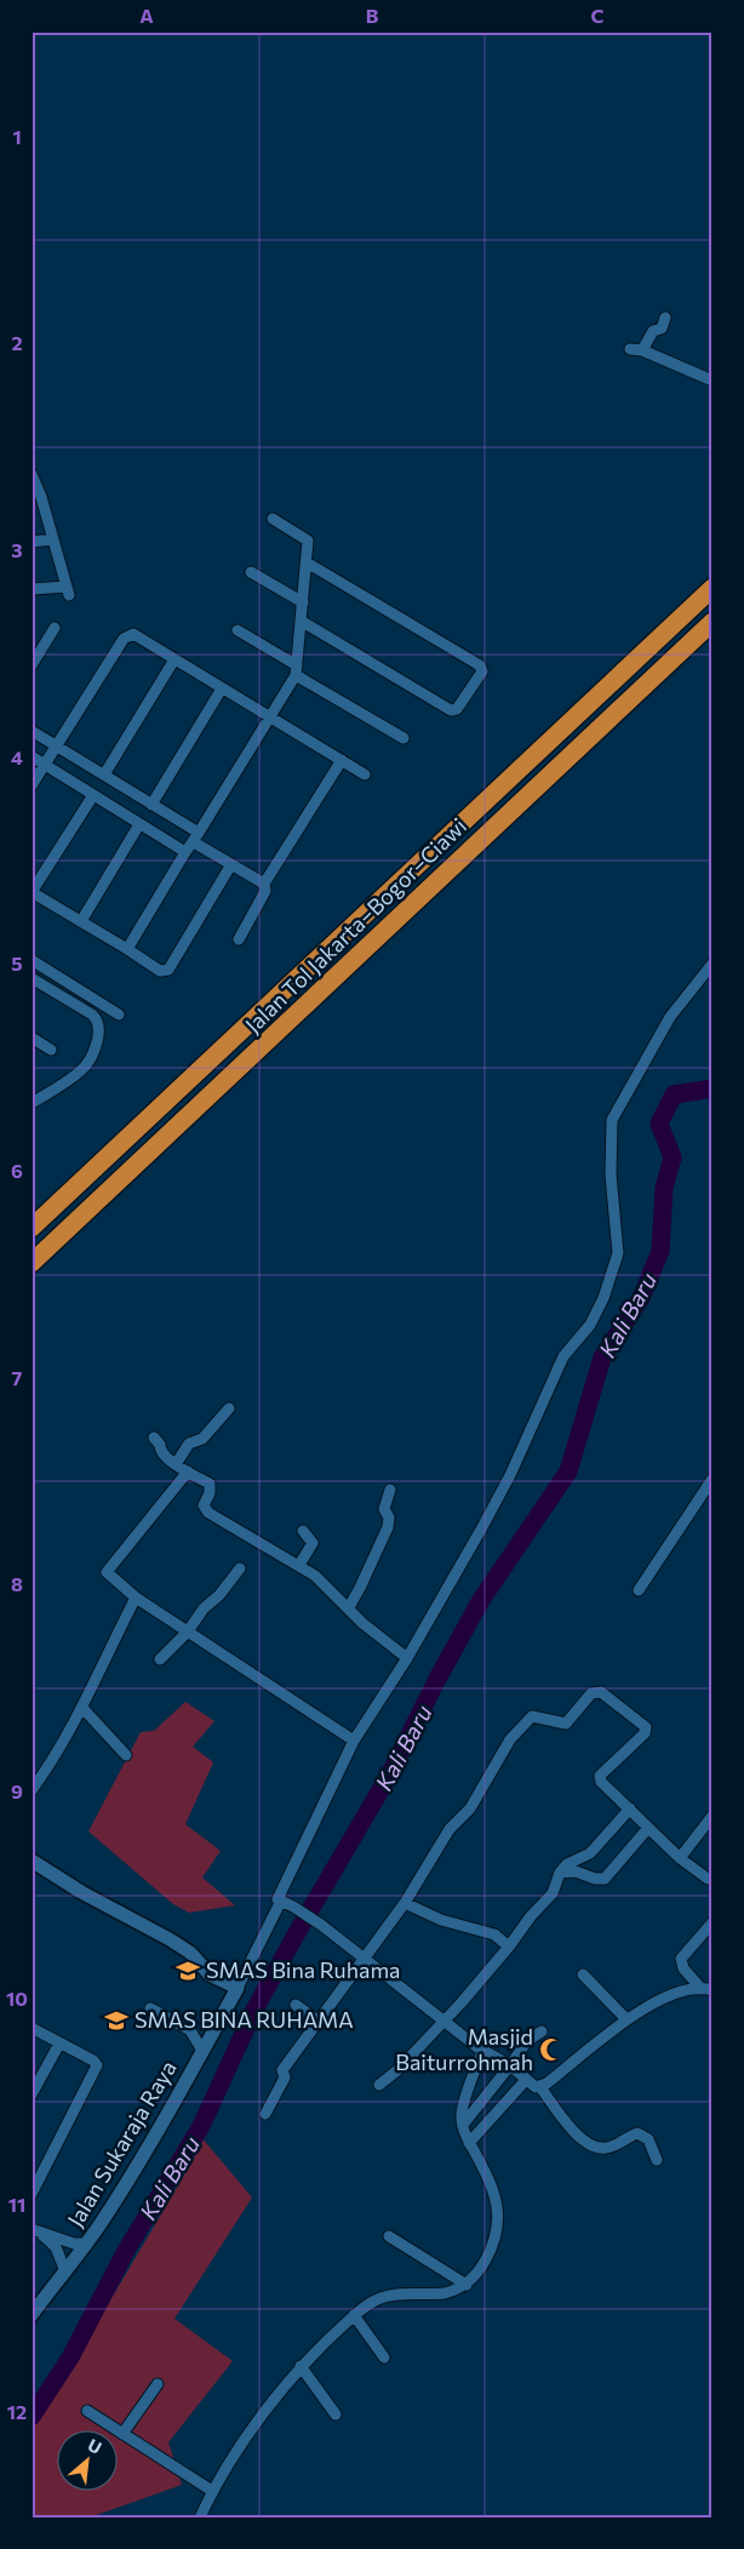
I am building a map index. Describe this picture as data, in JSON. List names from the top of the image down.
{
  "streets": {
    "highway": ["Jalan Tol Jakarta–Bogor–Ciawi"],
    "street": ["Jalan Sukaraja Raya"]
  },
  "water": ["Kali Baru"],
  "places": {
    "school or university": ["SMAS Bina Ruhama", "SMAS BINA RUHAMA"],
    "mosque": ["Masjid Baiturrohmah"]
  },
  "north": "top right",
  "grid": {
    "columns": ["A", "B", "C"],
    "rows": [
      "1",
      "2",
      "3",
      "4",
      "5",
      "6",
      "7",
      "8",
      "9",
      "10",
      "11",
      "12"
    ]
  }
}
